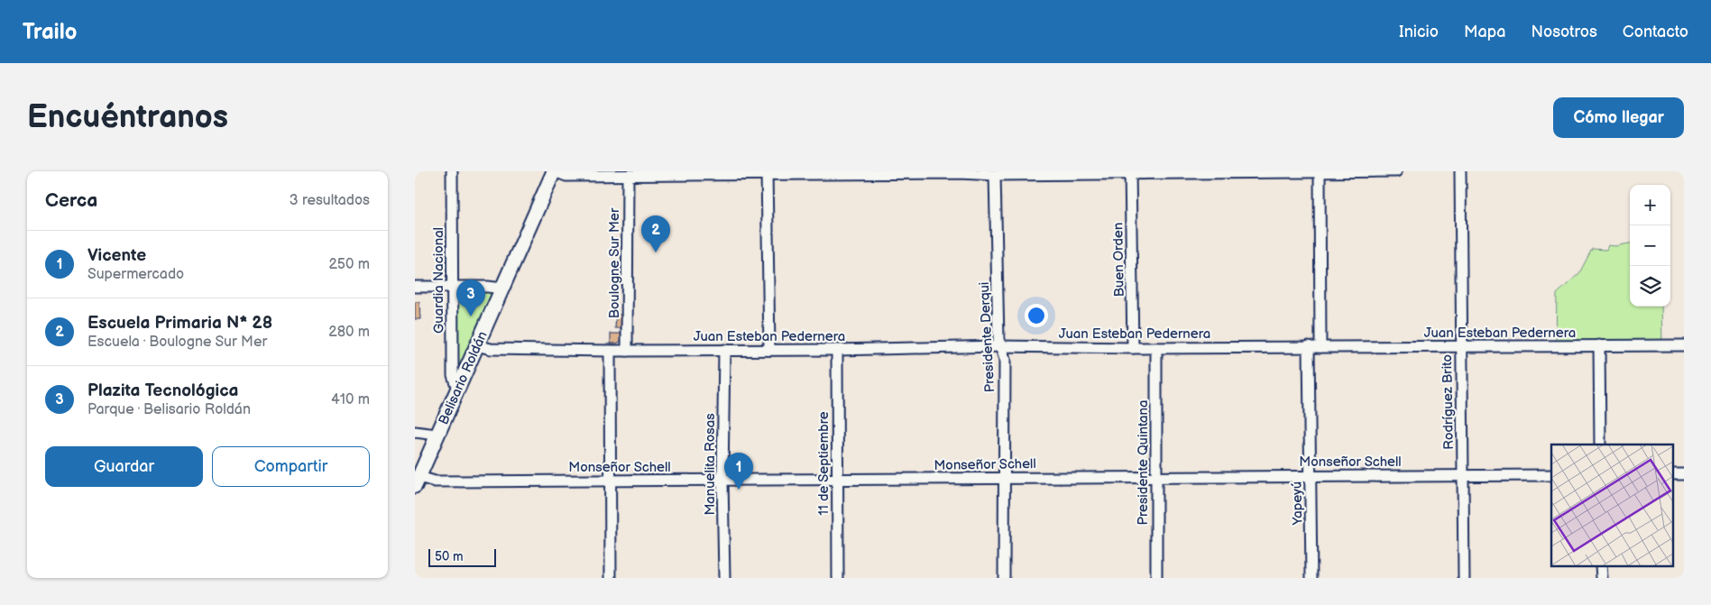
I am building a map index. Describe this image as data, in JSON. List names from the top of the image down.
{
  "streets": {
    "street": [
      "Buen Orden",
      "Boulogne Sur Mer",
      "Guardia Nacional",
      "Juan Esteban Pedernera",
      "Presidente Derqui",
      "Belisario Roldán",
      "Rodríguez Brito",
      "Monseñor Schell",
      "Presidente Quintana",
      "11 de Septiembre",
      "Manuelita Rosas",
      "Yapeyú"
    ]
  },
  "crossings": [
    ["Buen Orden", "Juan Esteban Pedernera"],
    ["Boulogne Sur Mer", "Juan Esteban Pedernera"],
    ["Guardia Nacional", "Belisario Roldán"],
    ["Juan Esteban Pedernera", "Presidente Derqui"],
    ["Juan Esteban Pedernera", "Belisario Roldán"],
    ["Juan Esteban Pedernera", "Rodríguez Brito"],
    ["Juan Esteban Pedernera", "Presidente Quintana"],
    ["Juan Esteban Pedernera", "11 de Septiembre"],
    ["Juan Esteban Pedernera", "Manuelita Rosas"],
    ["Juan Esteban Pedernera", "Yapeyú"],
    ["Presidente Derqui", "Monseñor Schell"],
    ["Belisario Roldán", "Monseñor Schell"],
    ["Rodríguez Brito", "Monseñor Schell"],
    ["Monseñor Schell", "Presidente Quintana"],
    ["Monseñor Schell", "11 de Septiembre"],
    ["Monseñor Schell", "Manuelita Rosas"],
    ["Monseñor Schell", "Yapeyú"]
  ],
  "scale_bar": "50 m",
  "page": {
    "header": "Trailo",
    "nav": [
      "Inicio",
      "Mapa",
      "Nosotros",
      "Contacto"
    ],
    "buttons": [
      "Cómo llegar",
      ["Guardar", "Compartir"]
    ],
    "title": "Encuéntranos",
    "heading": ["Cerca", "3 resultados"],
    "map_buttons": ["+", "−"],
    "pins": ["2", "3", "1"],
    "list": [
      {
        "mark": "1",
        "name": "Vicente",
        "note": "Supermercado",
        "value": "250 m"
      },
      {
        "mark": "2",
        "name": "Escuela Primaria N* 28",
        "note": "Escuela · Boulogne Sur Mer",
        "value": "280 m"
      },
      {
        "mark": "3",
        "name": "Plazita Tecnológica",
        "note": "Parque · Belisario Roldán",
        "value": "410 m"
      }
    ],
    "scale": "50 m"
  }
}
